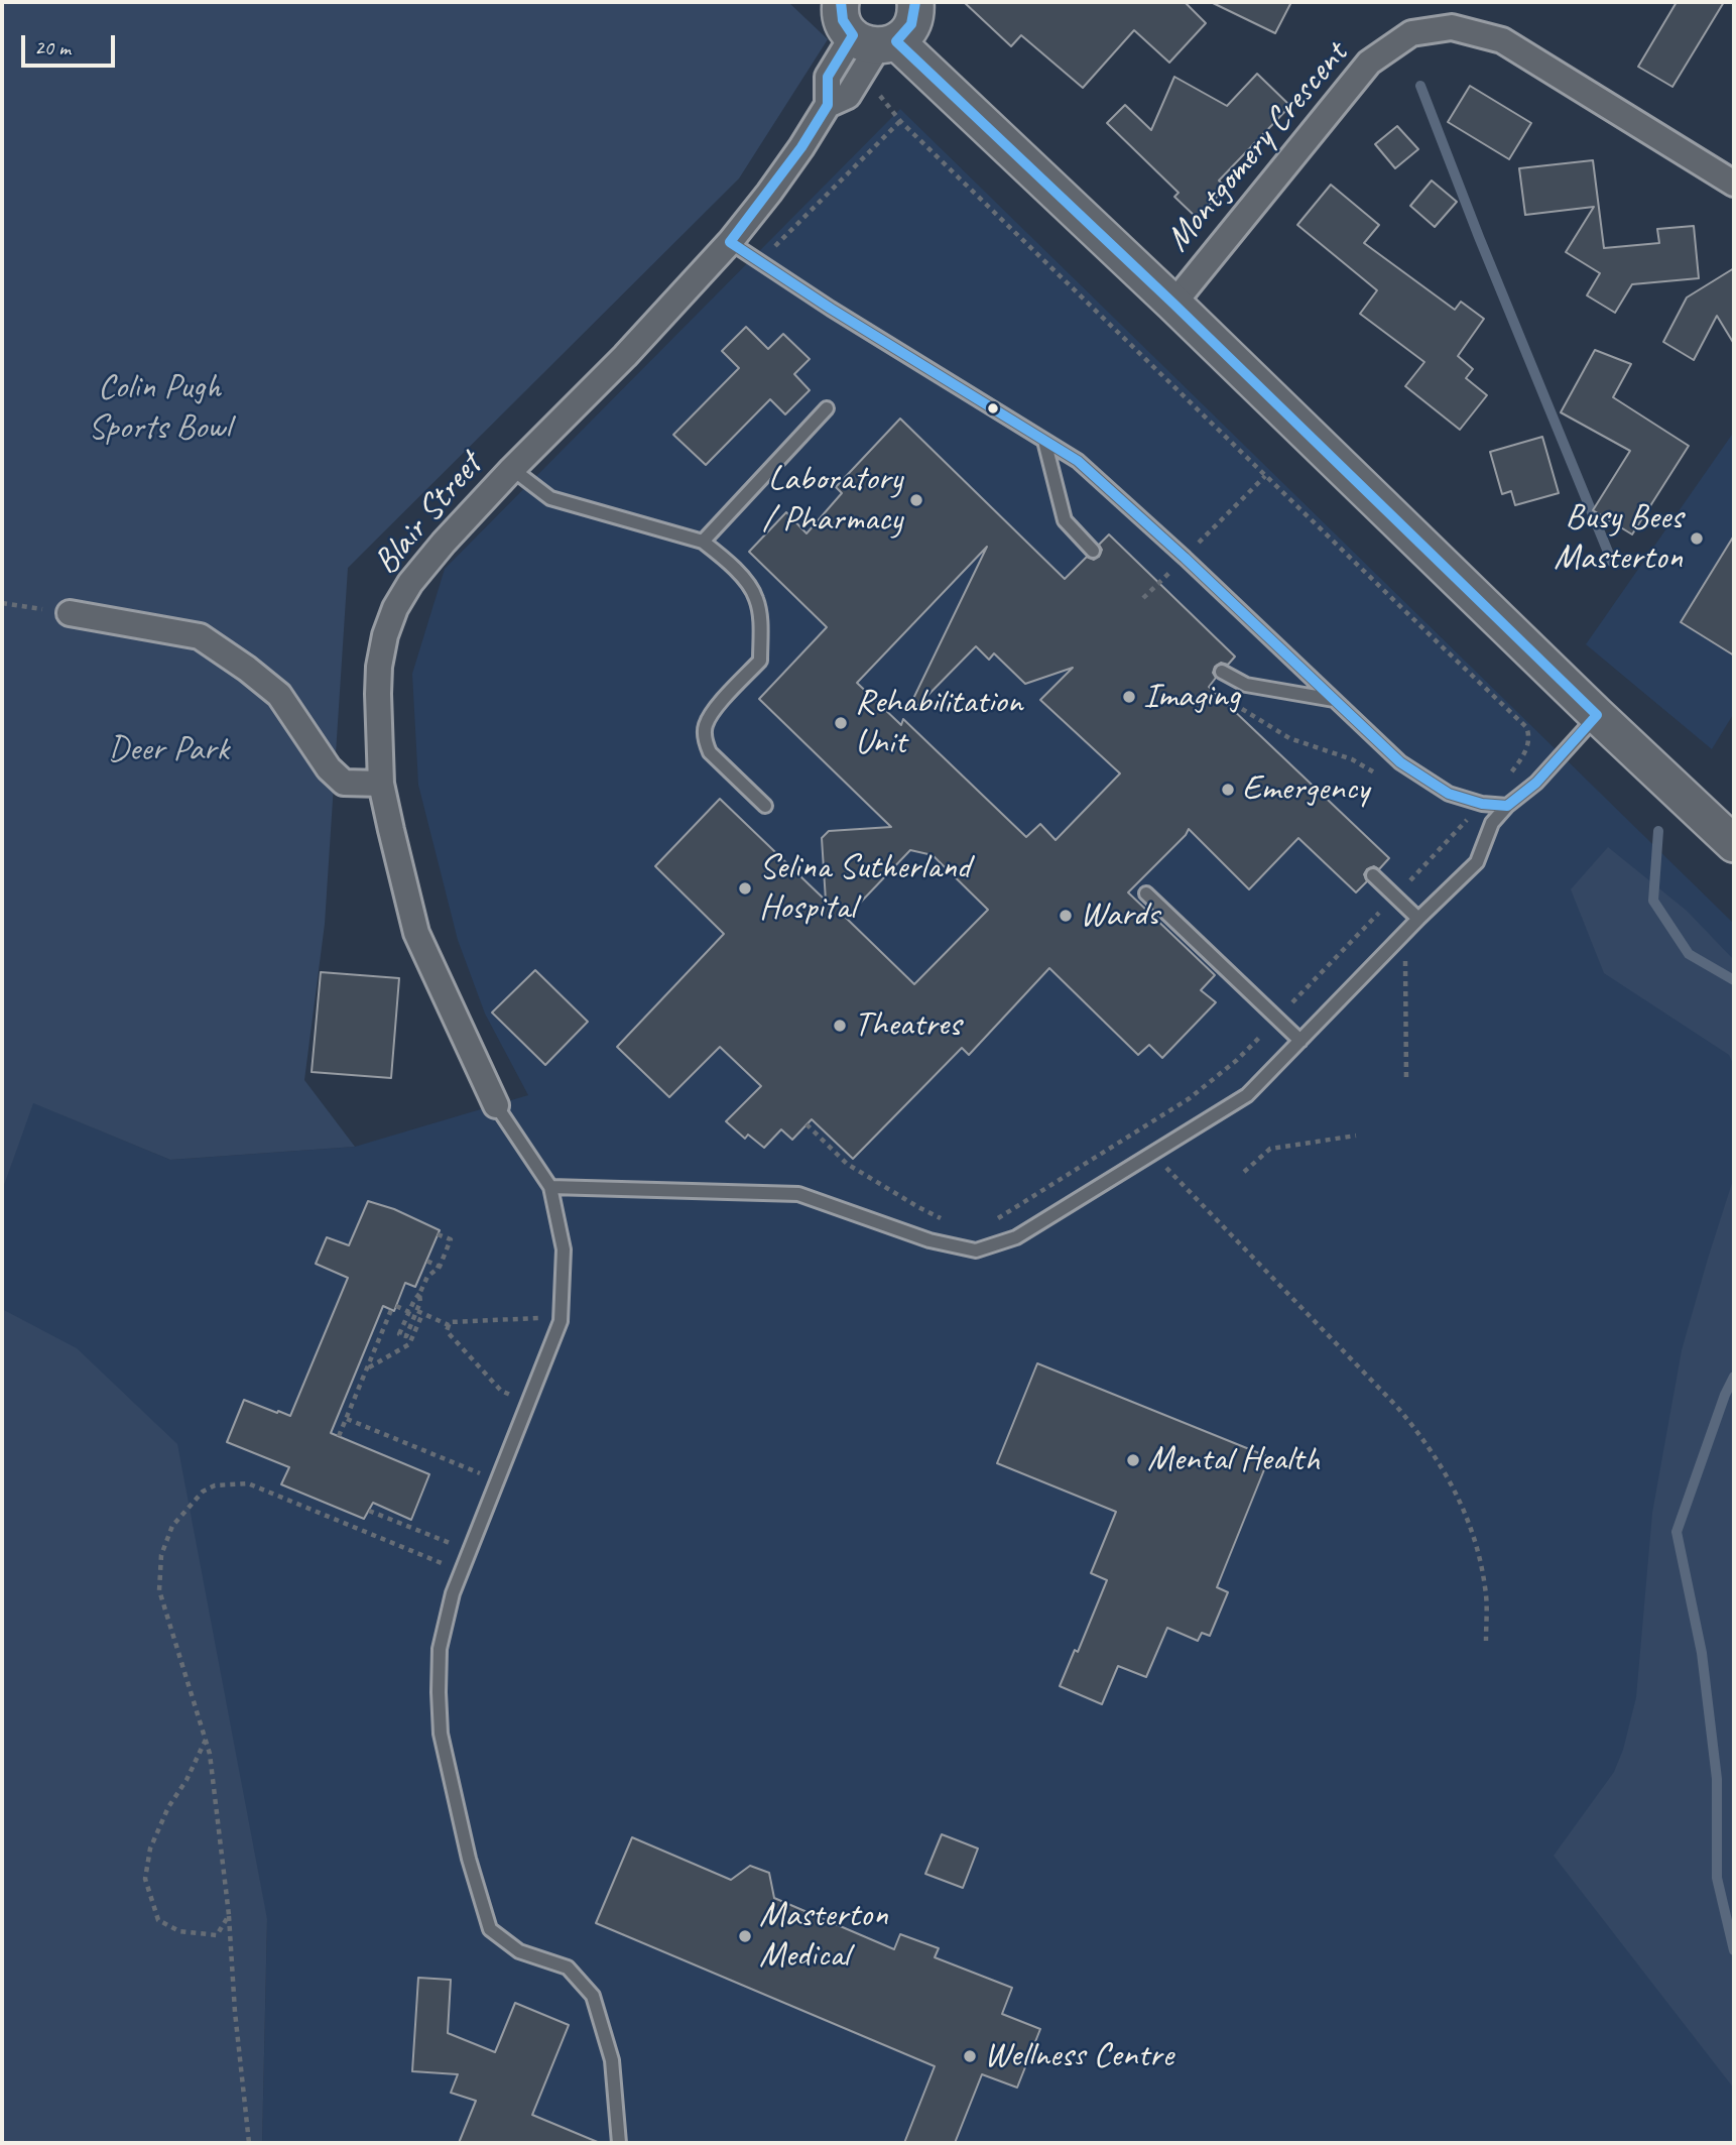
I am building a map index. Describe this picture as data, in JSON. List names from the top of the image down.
{
  "streets": {
    "street": ["Montgomery Crescent", "Blair Street"]
  },
  "parks": ["Colin Pugh Sports Bowl", "Deer Park"],
  "places": [
    "Laboratory / Pharmacy",
    "Busy Bees Masterton",
    "Imaging",
    "Rehabilitation Unit",
    "Emergency",
    "Selina Sutherland Hospital",
    "Wards",
    "Theatres",
    "Mental Health",
    "Masterton Medical",
    "Wellness Centre"
  ],
  "scale_bar": "20 m"
}
